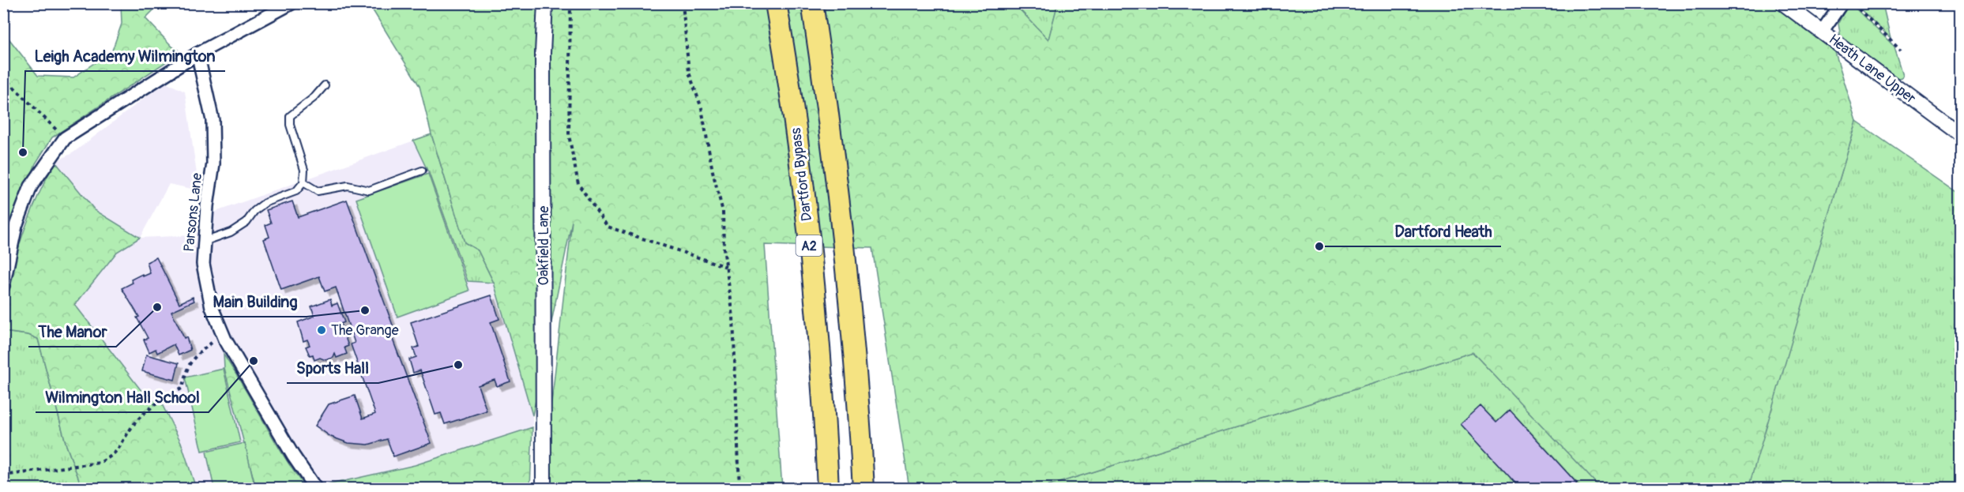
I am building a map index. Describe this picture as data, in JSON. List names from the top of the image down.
{
  "streets": {
    "highway": ["Dartford Bypass", "A2"],
    "street": ["Heath Lane Upper", "Parsons Lane", "Oakfield Lane"]
  },
  "places": [
    "Leigh Academy Wilmington",
    "Dartford Heath",
    "The Manor",
    "Main Building",
    "The Grange",
    "Wilmington Hall School",
    "Sports Hall"
  ]
}
